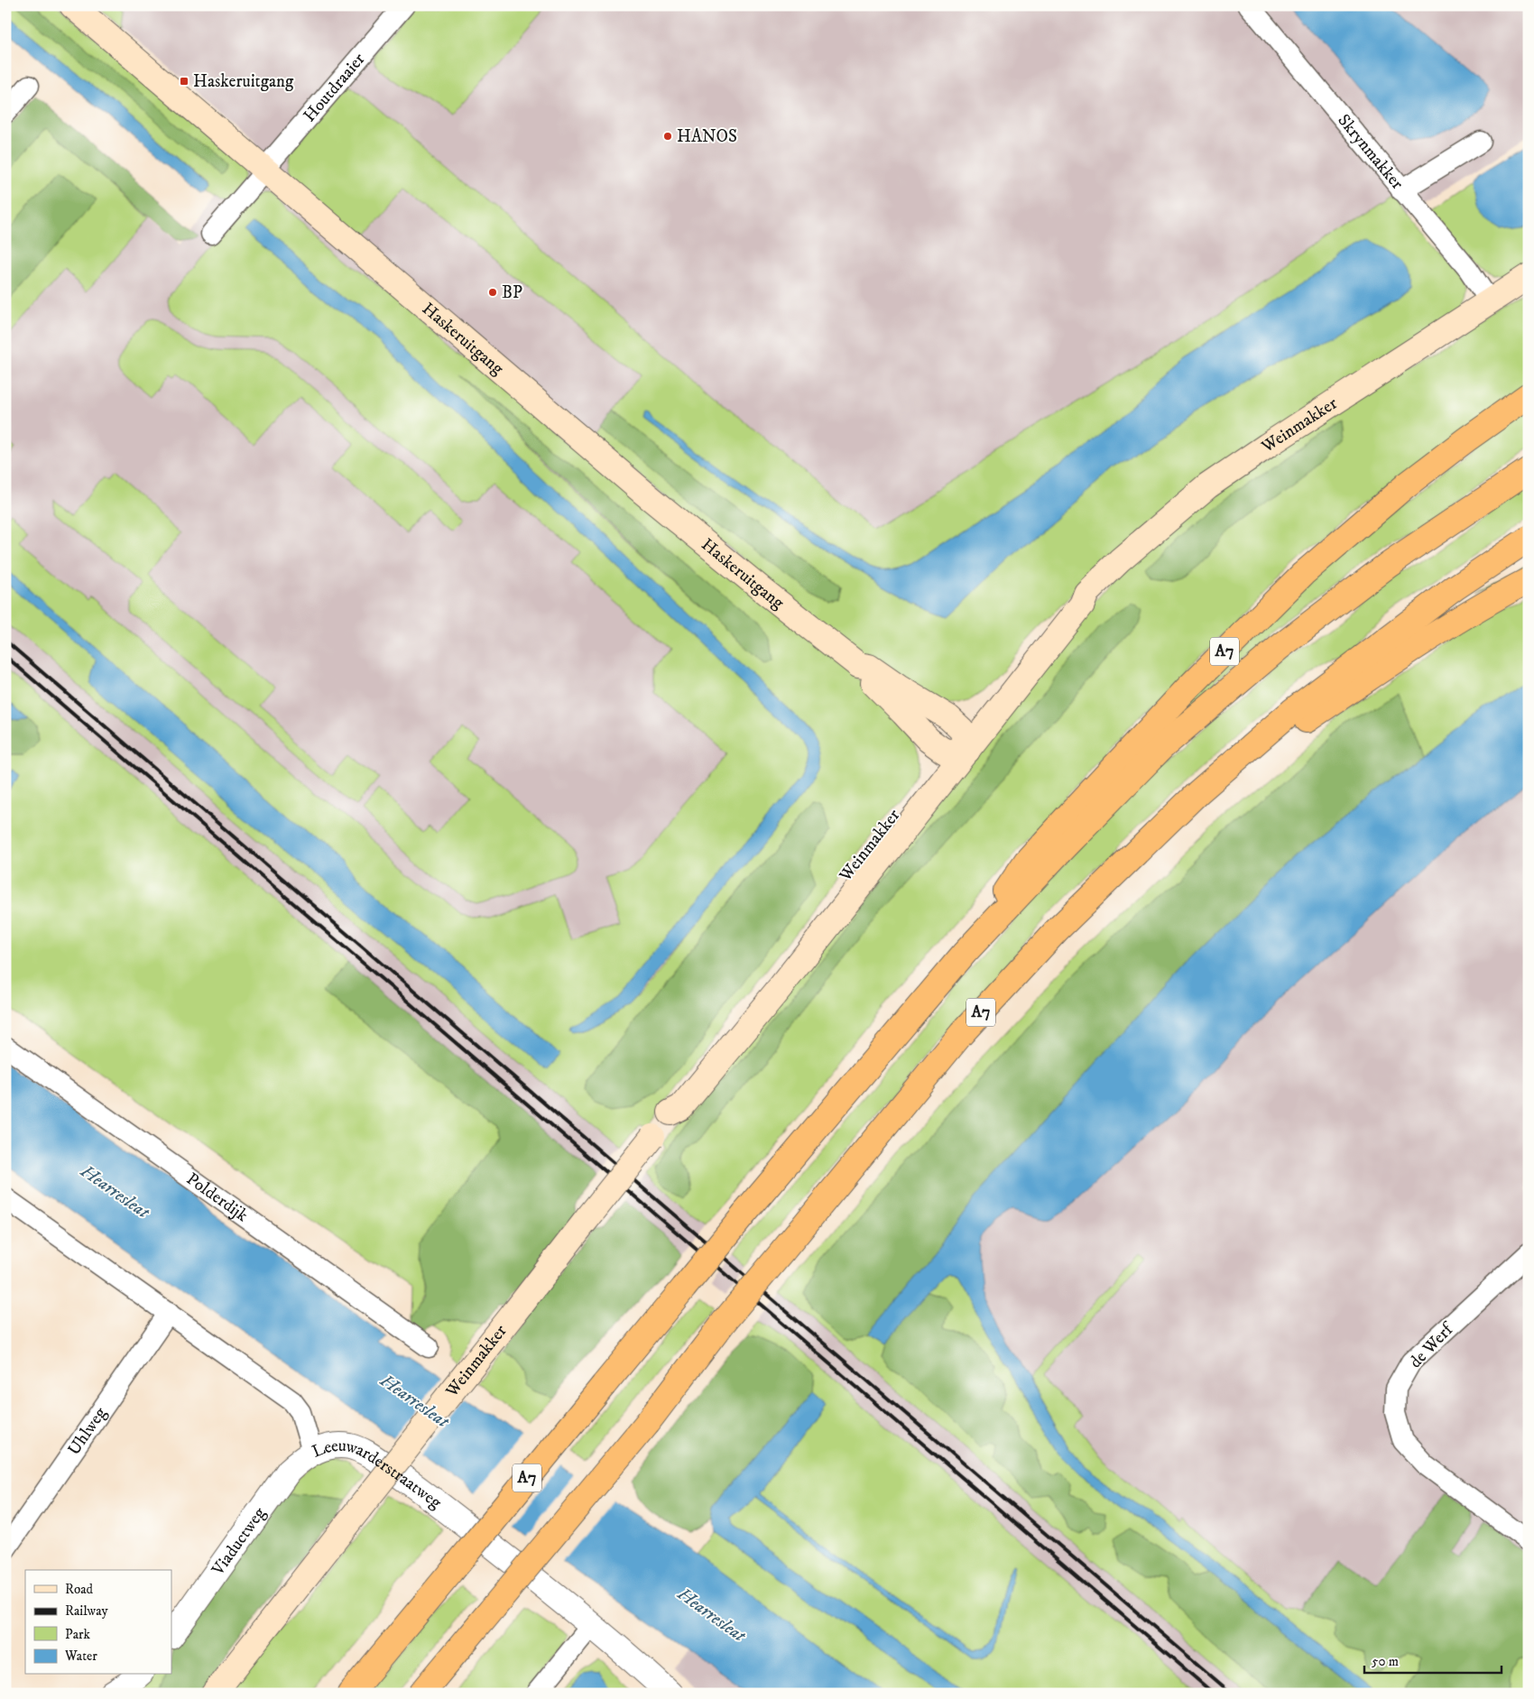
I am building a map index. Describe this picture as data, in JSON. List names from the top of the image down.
{
  "streets": {
    "highway": ["A7"],
    "main road": ["Haskeruitgang", "Weinmakker"],
    "street": [
      "Houtdraaier",
      "Skrynmakker",
      "Polderdijk",
      "de Werf",
      "Uhlweg",
      "Leeuwarderstraatweg",
      "Viaductweg"
    ]
  },
  "crossings": [
    ["Houtdraaier", "Haskeruitgang"],
    ["Skrynmakker", "Weinmakker"],
    ["Haskeruitgang", "Weinmakker"],
    ["Uhlweg", "Leeuwarderstraatweg"],
    ["Leeuwarderstraatweg", "Viaductweg"]
  ],
  "water": ["Hearresleat"],
  "places": {
    "transit": ["Haskeruitgang"],
    "other": ["HANOS", "BP"]
  },
  "legend": [
    "Road",
    "Railway",
    "Park",
    "Water"
  ],
  "scale_bar": "50 m"
}
